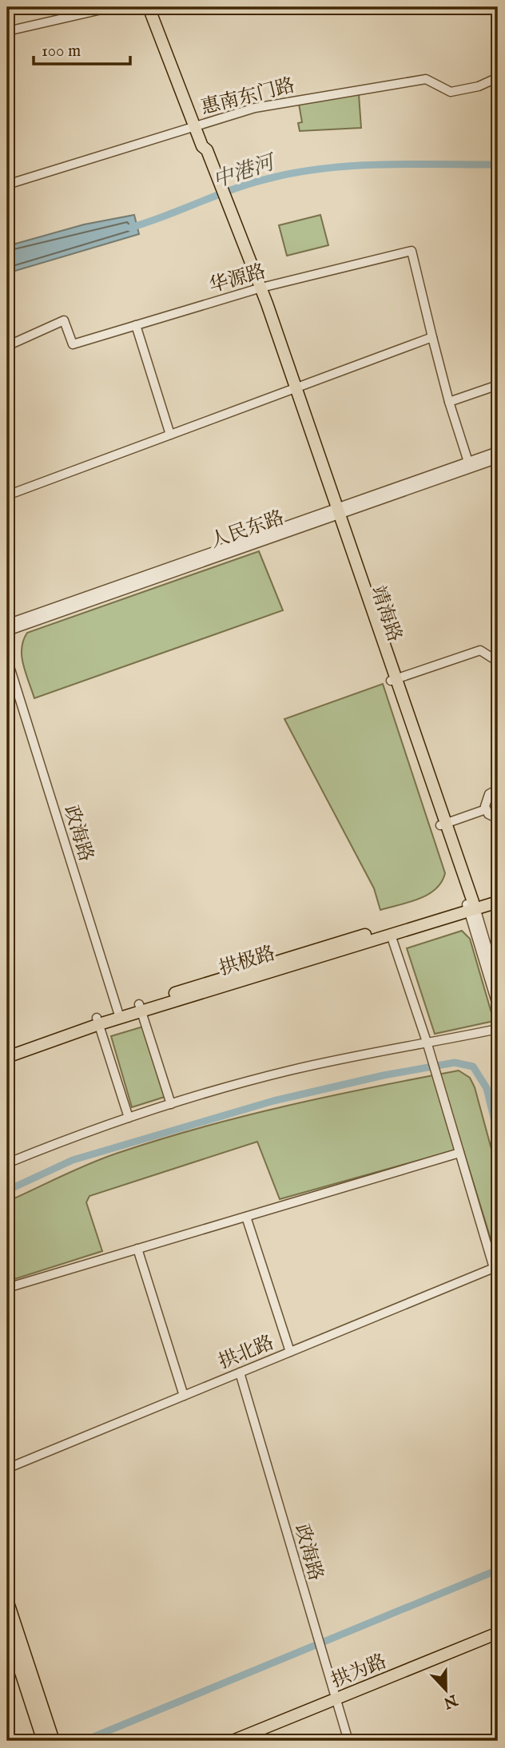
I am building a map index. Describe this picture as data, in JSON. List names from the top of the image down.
{
  "streets": {
    "main road": ["靖海路", "拱极路", "拱为路"],
    "street": [
      "惠南东门路",
      "华源路",
      "人民东路",
      "政海路",
      "拱北路"
    ]
  },
  "crossings": [
    ["惠南东门路", "靖海路"],
    ["华源路", "靖海路"],
    ["人民东路", "靖海路"],
    ["靖海路", "拱极路"],
    ["政海路", "拱极路"],
    ["政海路", "拱北路"],
    ["政海路", "拱为路"]
  ],
  "water": ["中港河"],
  "scale_bar": "100 m",
  "north": "bottom"
}
